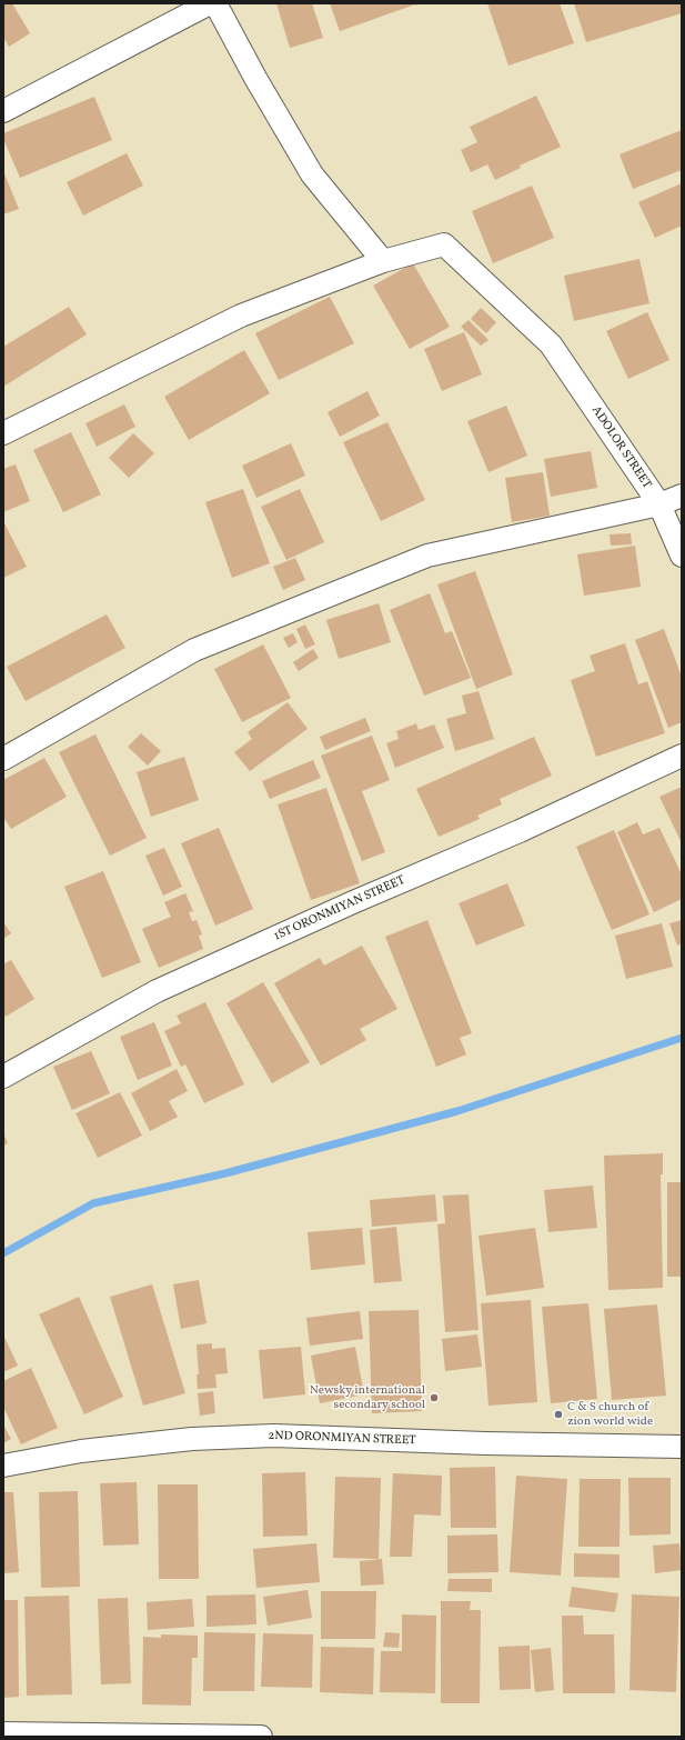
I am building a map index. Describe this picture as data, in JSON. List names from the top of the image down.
{
  "streets": {
    "street": ["ADOLOR STREET", "1ST ORONMIYAN STREET", "2ND ORONMIYAN STREET"]
  },
  "places": ["Newsky international secondary school", "C & S church of zion world wide"]
}
